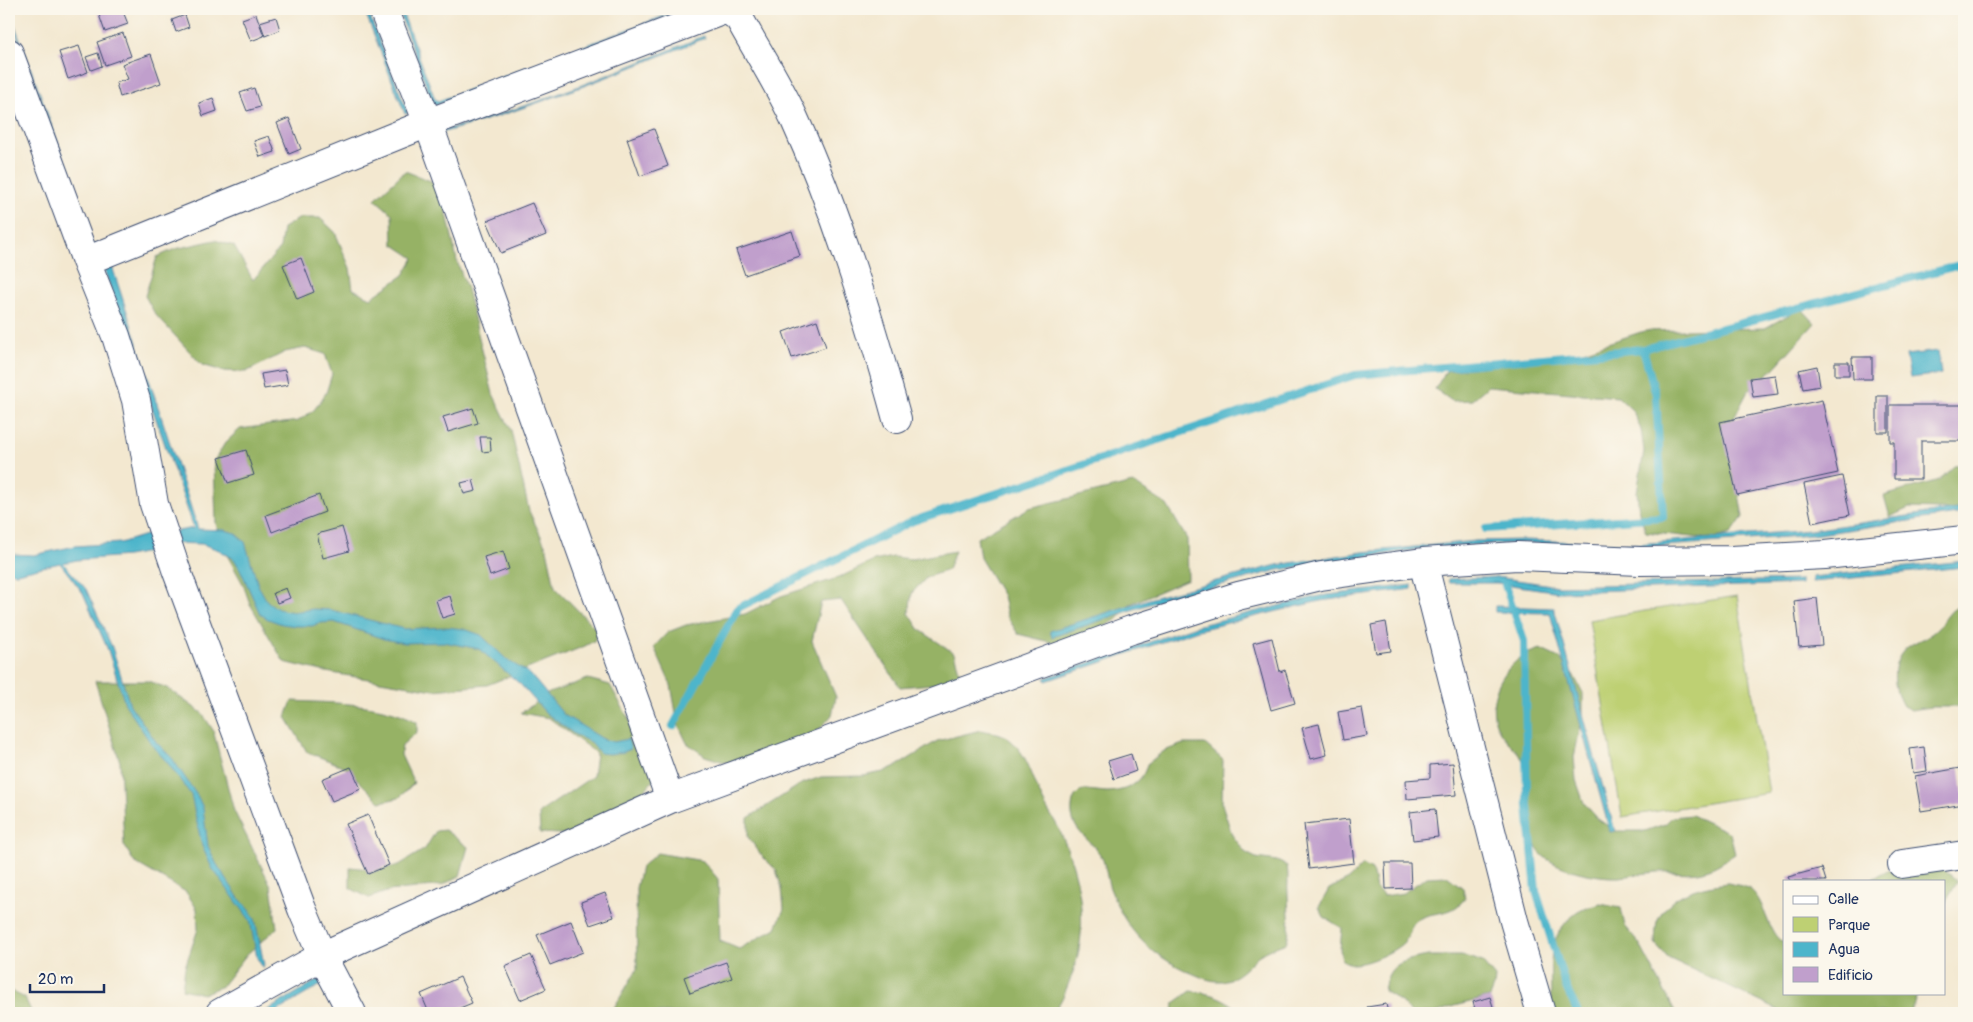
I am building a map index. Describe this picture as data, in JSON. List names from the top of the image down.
{
  "legend": [
    "Calle",
    "Parque",
    "Agua",
    "Edificio"
  ],
  "scale_bar": "20 m"
}
